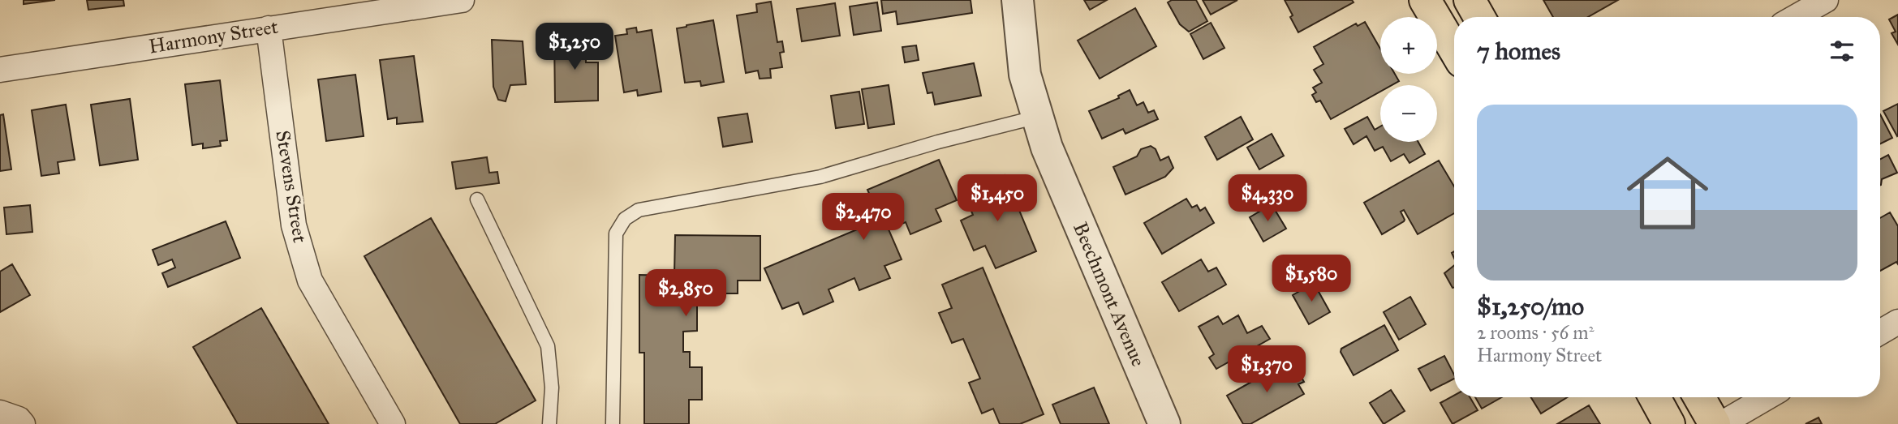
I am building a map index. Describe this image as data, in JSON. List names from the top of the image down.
{
  "streets": {
    "street": ["Harmony Street", "Stevens Street", "Beechmont Avenue"]
  },
  "crossings": [
    ["Harmony Street", "Stevens Street"]
  ],
  "page": {
    "map_buttons": ["+", "−"],
    "heading": "7 homes",
    "price": [
      "$1,250",
      "$1,450",
      "$4,330",
      "$2,470",
      "$1,580",
      "$2,850",
      "$1,370"
    ],
    "list": [
      {
        "name": "$1,250/mo",
        "note": "2 rooms · 56 m² · Harmony Street"
      }
    ]
  }
}
